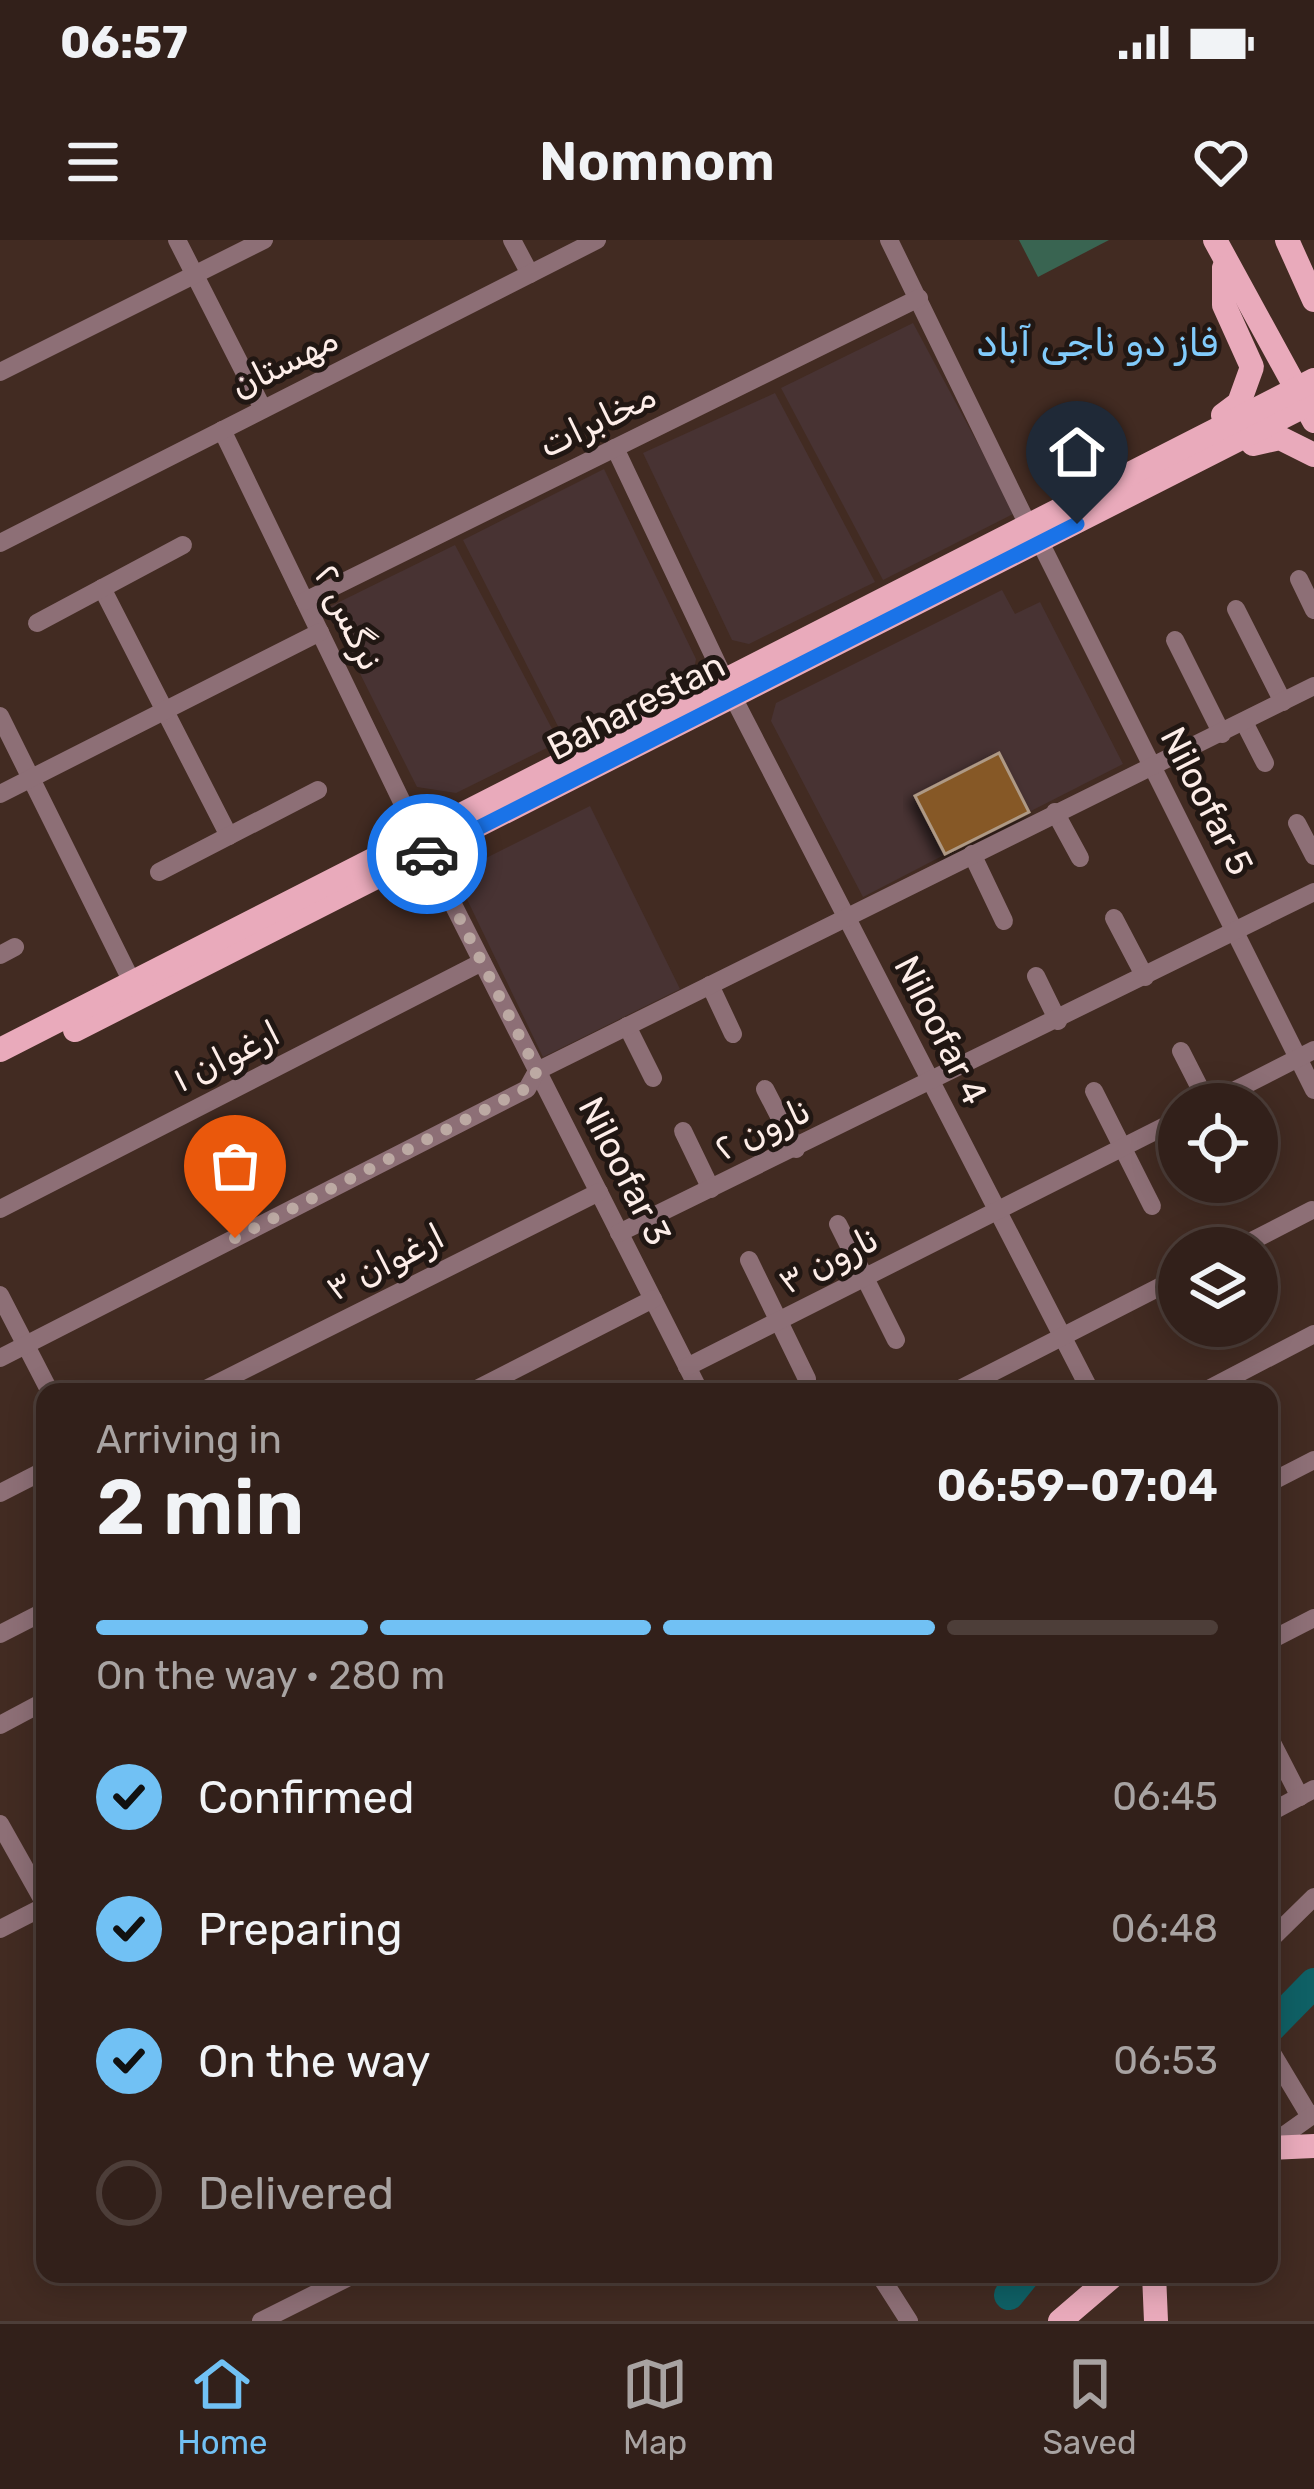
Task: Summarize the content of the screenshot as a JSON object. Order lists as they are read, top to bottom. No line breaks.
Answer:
{"streets":{"main road":["Baharestan"],"street":["مهستان","مخابرات","نرگس ۲","Niloofar 5","Niloofar 4","ارغوان ۱","نارون ۲","Niloofar 3","نارون ۳","ارغوان ۳"]},"crossings":[["مهستان","نرگس ۲"],["مخابرات","نرگس ۲"],["مخابرات","Niloofar 5"],["مخابرات","Niloofar 4"],["نرگس ۲","Baharestan"],["نرگس ۲","Niloofar 3"],["Baharestan","Niloofar 5"],["Baharestan","Niloofar 4"],["Baharestan","Niloofar 3"],["Niloofar 5","نارون ۲"],["Niloofar 4","نارون ۲"],["Niloofar 4","نارون ۳"],["ارغوان ۱","Niloofar 3"],["نارون ۲","Niloofar 3"],["Niloofar 3","نارون ۳"],["Niloofar 3","ارغوان ۳"]],"districts":["فاز دو ناجی آباد"],"page":{"status":"06:57","header":"Nomnom","heading":["2 min","Arriving in","06:59–07:04"],"bar":"On the way · 280 m","list":[["Confirmed","06:45"],["Preparing","06:48"],["On the way","06:53"],"Delivered"],"tabs":["Home","Map","Saved"]}}
